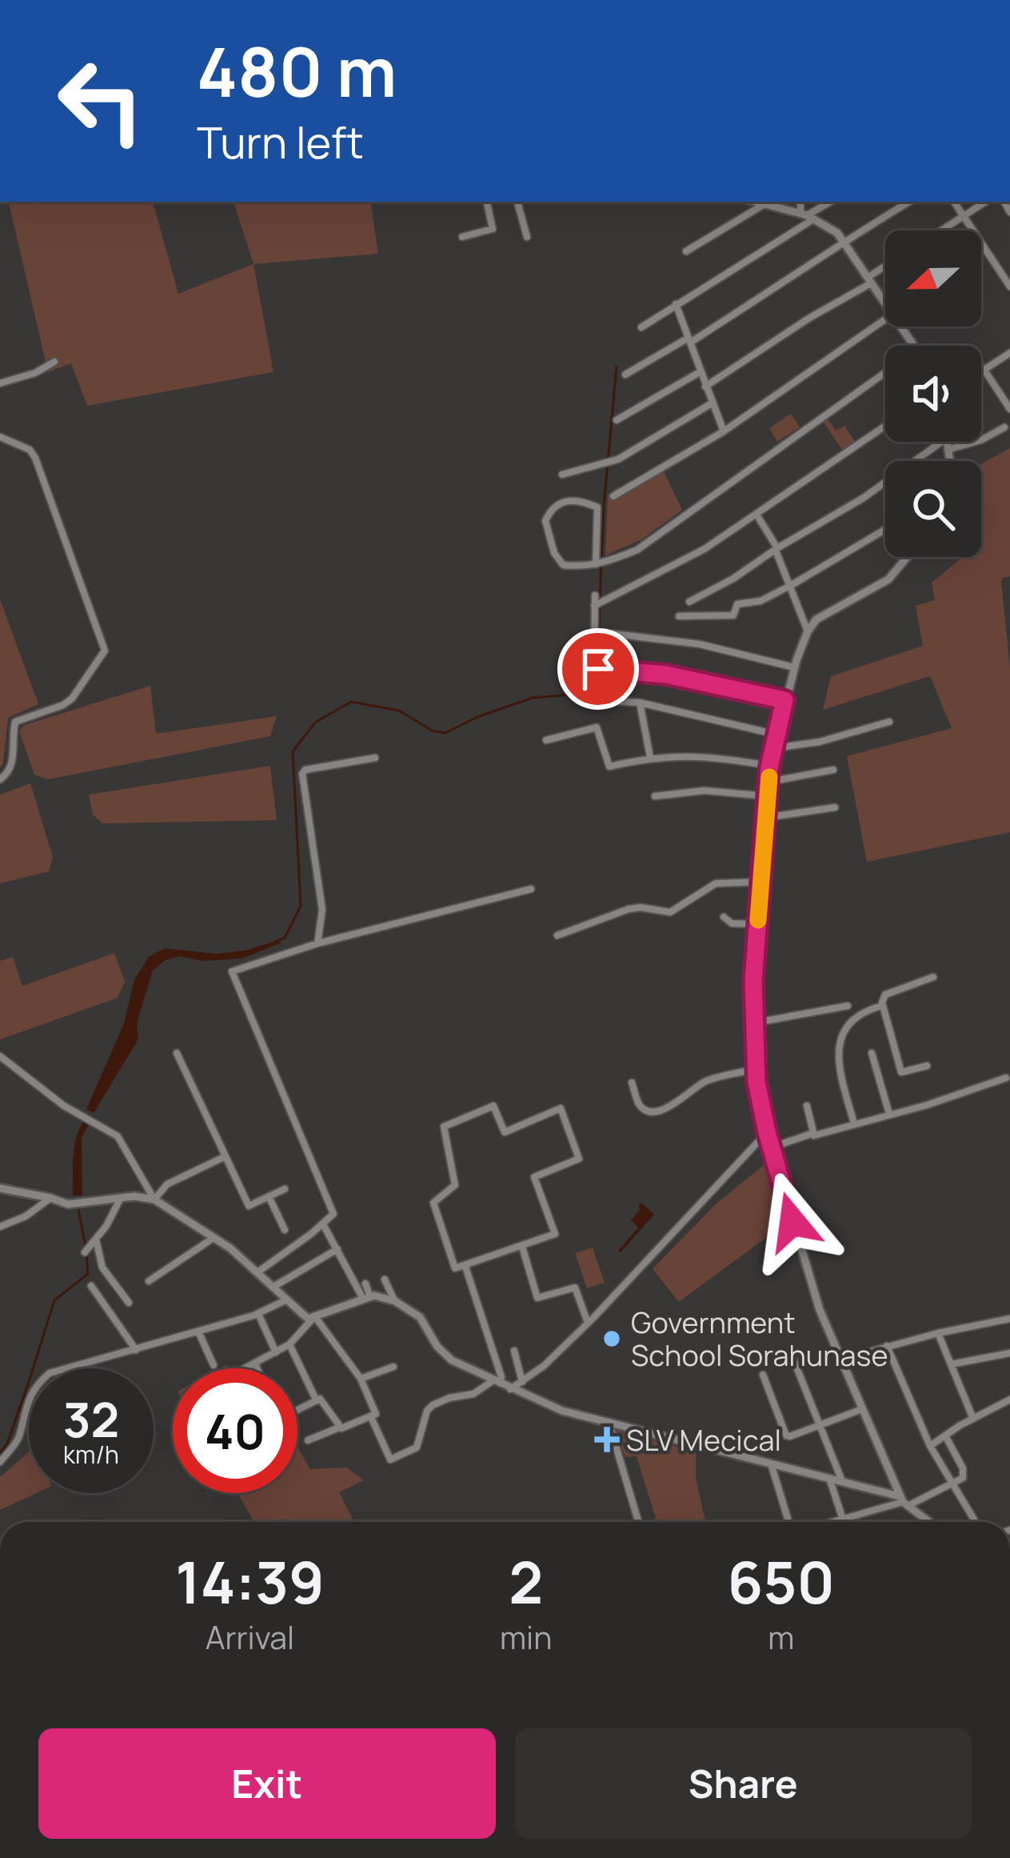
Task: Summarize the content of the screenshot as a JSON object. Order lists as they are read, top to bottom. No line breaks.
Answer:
{"places":{"other":["Government School Sorahunase"],"health":["SLV Mecical"]},"north":"left","page":{"turn":["480 m","Turn left"],"speed":"32 km/h","limit":"40","eta":["14:39","Arrival","2","min","650","m"],"buttons":["Exit","Share"]}}
